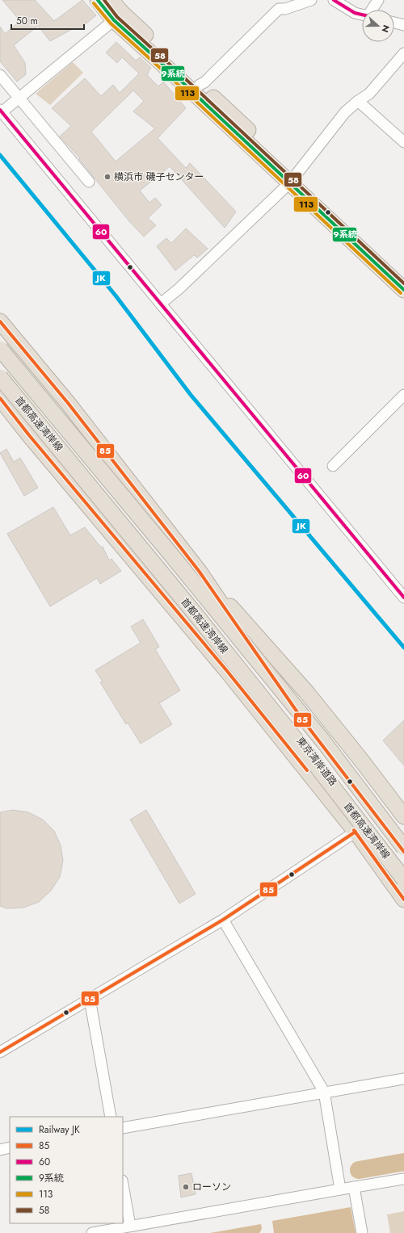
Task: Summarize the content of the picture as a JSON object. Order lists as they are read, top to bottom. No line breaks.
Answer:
{"streets":{"highway":["首都高速湾岸線","東京湾岸道路"]},"places":["横浜市 磯子センター","ローソン"],"lines":["transit line 60","transit line 9系統","transit line 58","transit line 113","rail line JK","transit line 85"],"legend":["Railway JK","85","60","9系統","113","58"],"scale_bar":"50 m","north":"right"}
